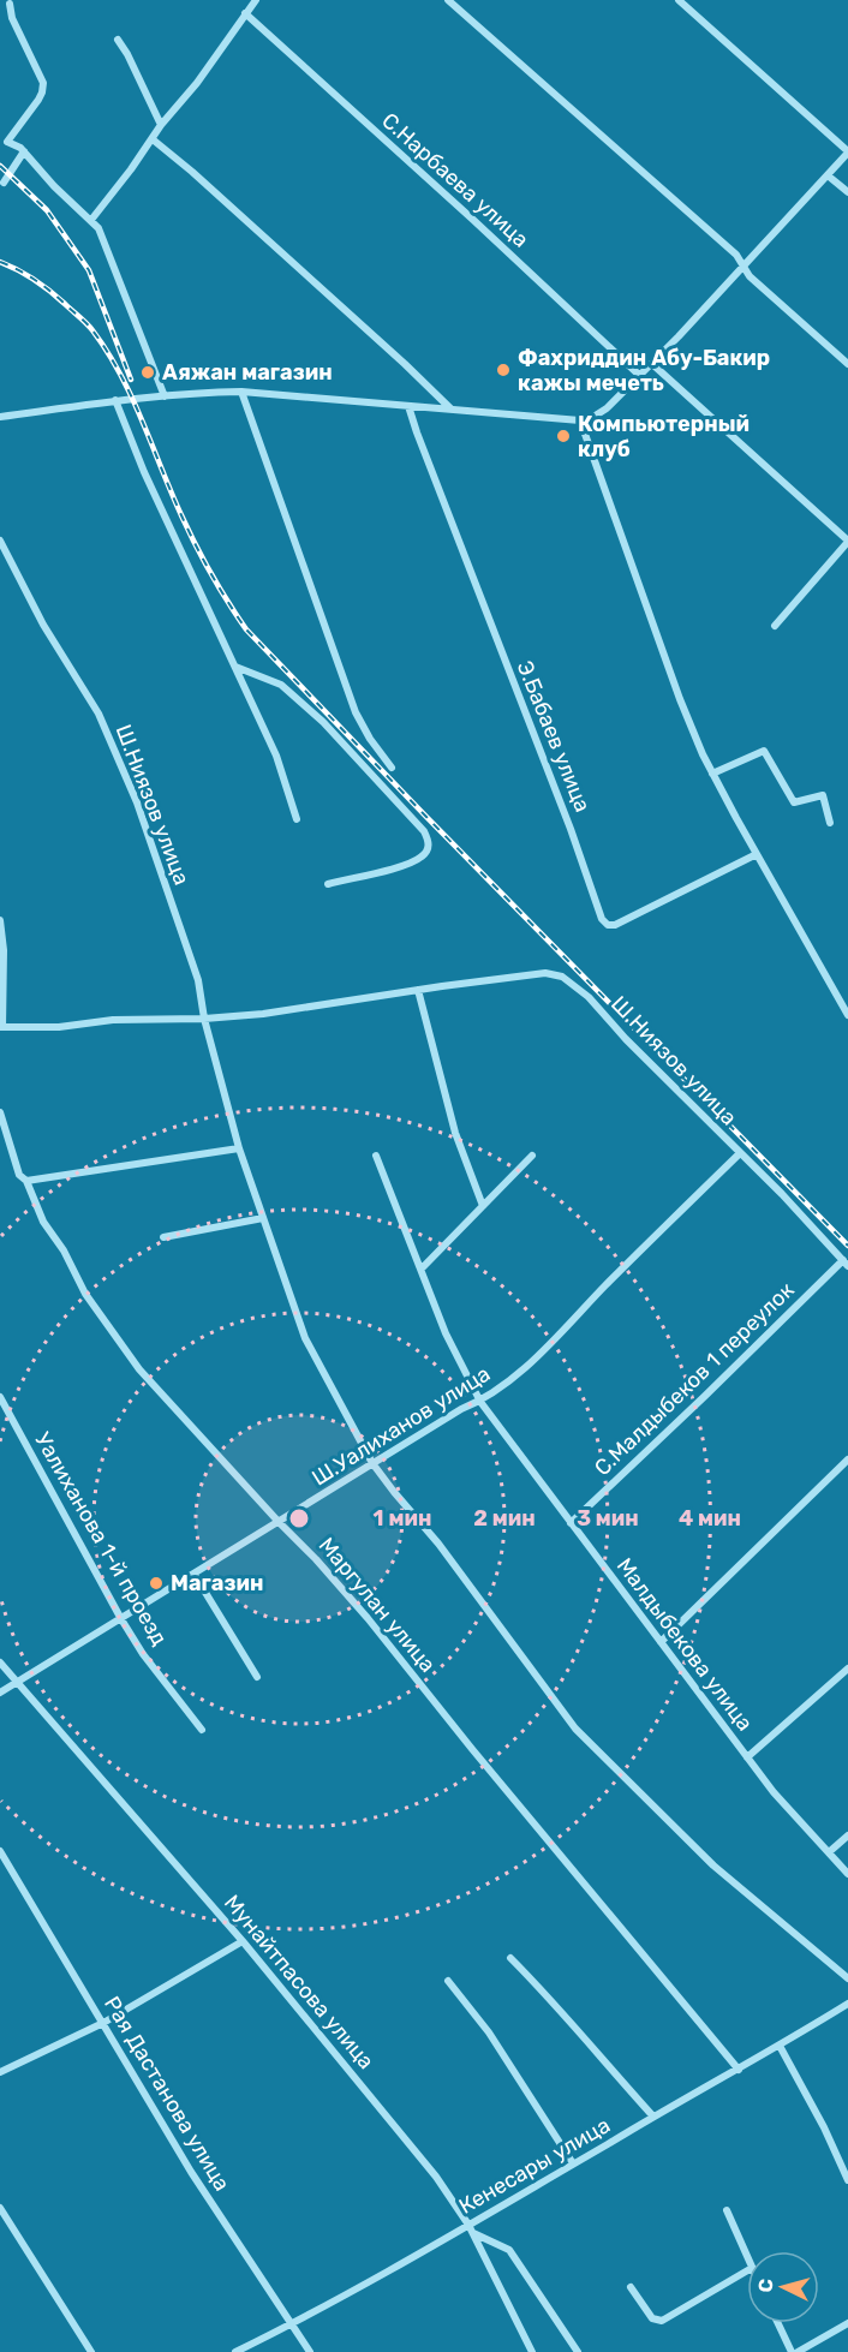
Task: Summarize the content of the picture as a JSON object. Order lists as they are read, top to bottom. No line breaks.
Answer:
{"streets":{"street":["С.Нарбаева улица","Э.Бабаев улица","Ш.Ниязов улица","С.Малдыбеков 1 переулок","Ш.Уалиханов улица","Уалиханова 1-й проезд","Маргулан улица","Малдыбекова улица","Мунайтпасова улица","Рая Дастанова улица","Кенесары улица"]},"crossings":[["Ш.Ниязов улица","Ш.Уалиханов улица"],["С.Малдыбеков 1 переулок","Малдыбекова улица"],["Ш.Уалиханов улица","Уалиханова 1-й проезд"],["Ш.Уалиханов улица","Маргулан улица"],["Ш.Уалиханов улица","Малдыбекова улица"],["Ш.Уалиханов улица","Мунайтпасова улица"],["Маргулан улица","Кенесары улица"],["Мунайтпасова улица","Кенесары улица"],["Рая Дастанова улица","Кенесары улица"]],"places":["Фахриддин Абу-Бакир кажы мечеть","Аяжан магазин","Компьютерный клуб","Магазин"],"north":"left","rings":["1 мин","2 мин","3 мин","4 мин"]}
